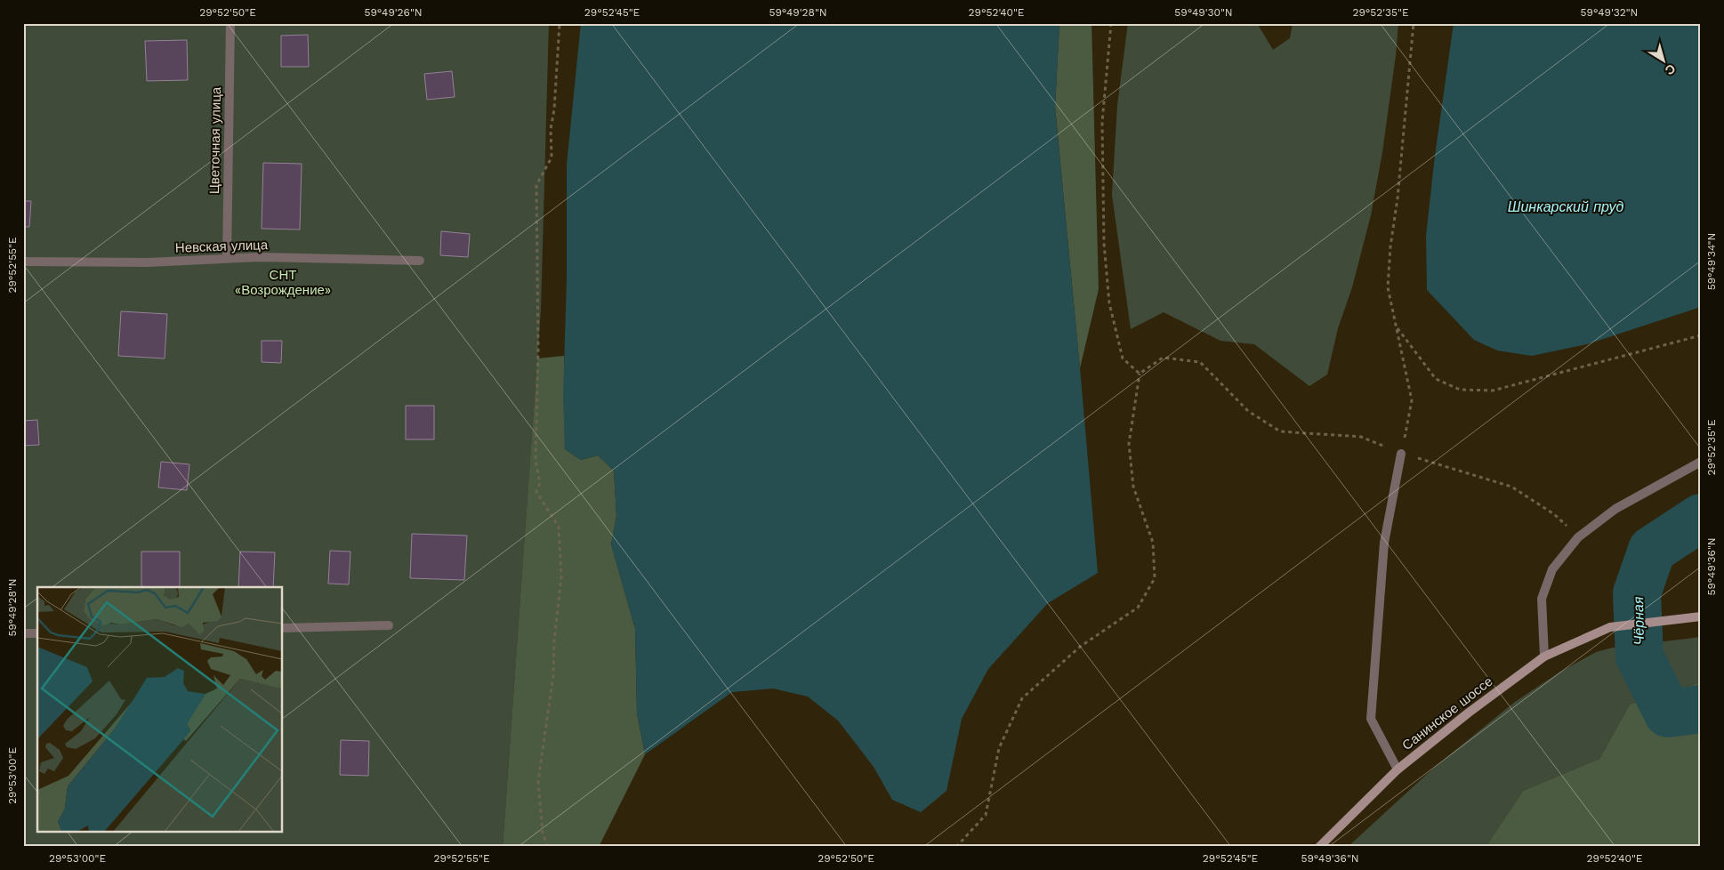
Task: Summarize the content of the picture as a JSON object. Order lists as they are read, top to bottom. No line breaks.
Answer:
{"streets":{"street":["Цветочная улица","Невская улица","Санинское шоссе"]},"crossings":[["Цветочная улица","Невская улица"]],"water":["Шинкарский пруд","Чёрная"],"parks":["СНТ «Возрождение»"],"north":"bottom right","coordinates":["29°52'50\"E","59°49'26\"N","29°52'45\"E","59°49'28\"N","29°52'40\"E","59°49'30\"N","29°52'35\"E","59°49'32\"N","59°49'34\"N","29°52'55\"E","59°49'36\"N","29°53'00\"E"]}
